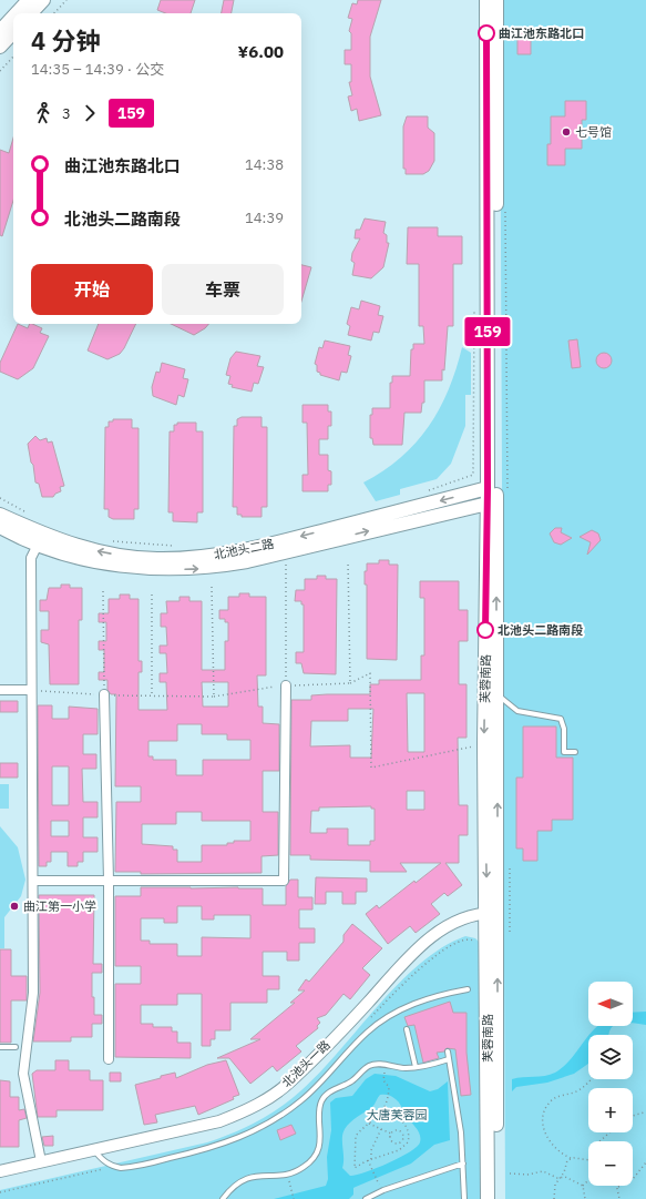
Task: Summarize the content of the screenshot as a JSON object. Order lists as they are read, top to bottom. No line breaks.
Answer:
{"streets":{"main road":["北池头二路","芙蓉南路"],"street":["北池头一路"]},"crossings":[["北池头二路","芙蓉南路"],["芙蓉南路","北池头一路"]],"parks":["大唐芙蓉园"],"places":["曲江池东路北口","七号馆","北池头二路南段","曲江第一小学"],"lines":["bus line 159"],"north":"left","page":{"on_map":"159","heading":["4 分钟","14:35 – 14:39 · 公交","¥6.00"],"legs":["3","159"],"list":[{"name":"曲江池东路北口","value":"14:38"},{"name":"北池头二路南段","value":"14:39"}],"buttons":["开始","车票"],"map_buttons":["+","−"]}}
